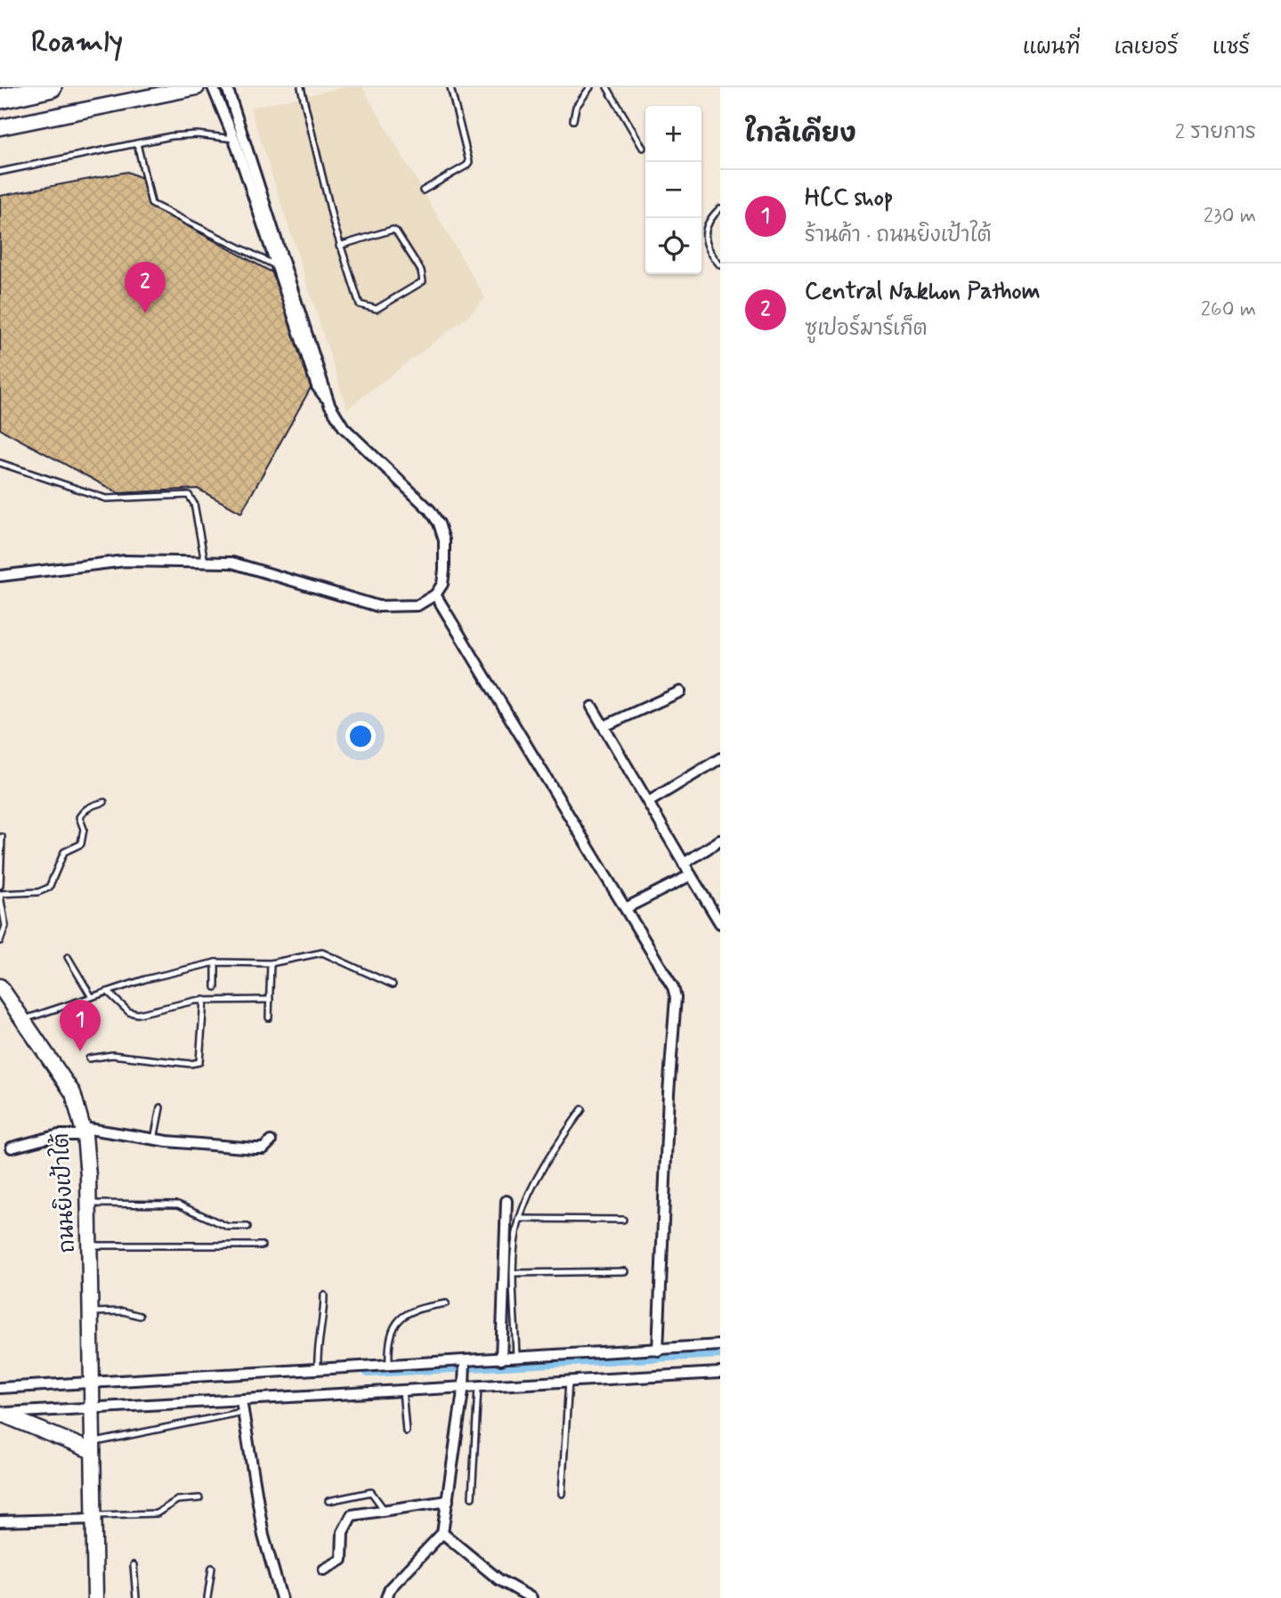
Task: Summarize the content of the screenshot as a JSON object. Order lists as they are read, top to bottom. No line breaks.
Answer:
{"streets":{"main road":["ถนนยิงเป้าใต้"]},"page":{"header":"Roamly","nav":["แผนที่","เลเยอร์","แชร์"],"heading":["ใกล้เคียง","2 รายการ"],"map_buttons":["+","−"],"list":[{"mark":"1","name":"HCC shop","note":"ร้านค้า · ถนนยิงเป้าใต้","value":"230 m"},{"mark":"2","name":"Central Nakhon Pathom","note":"ซูเปอร์มาร์เก็ต","value":"260 m"}],"pins":["2","1"]}}
